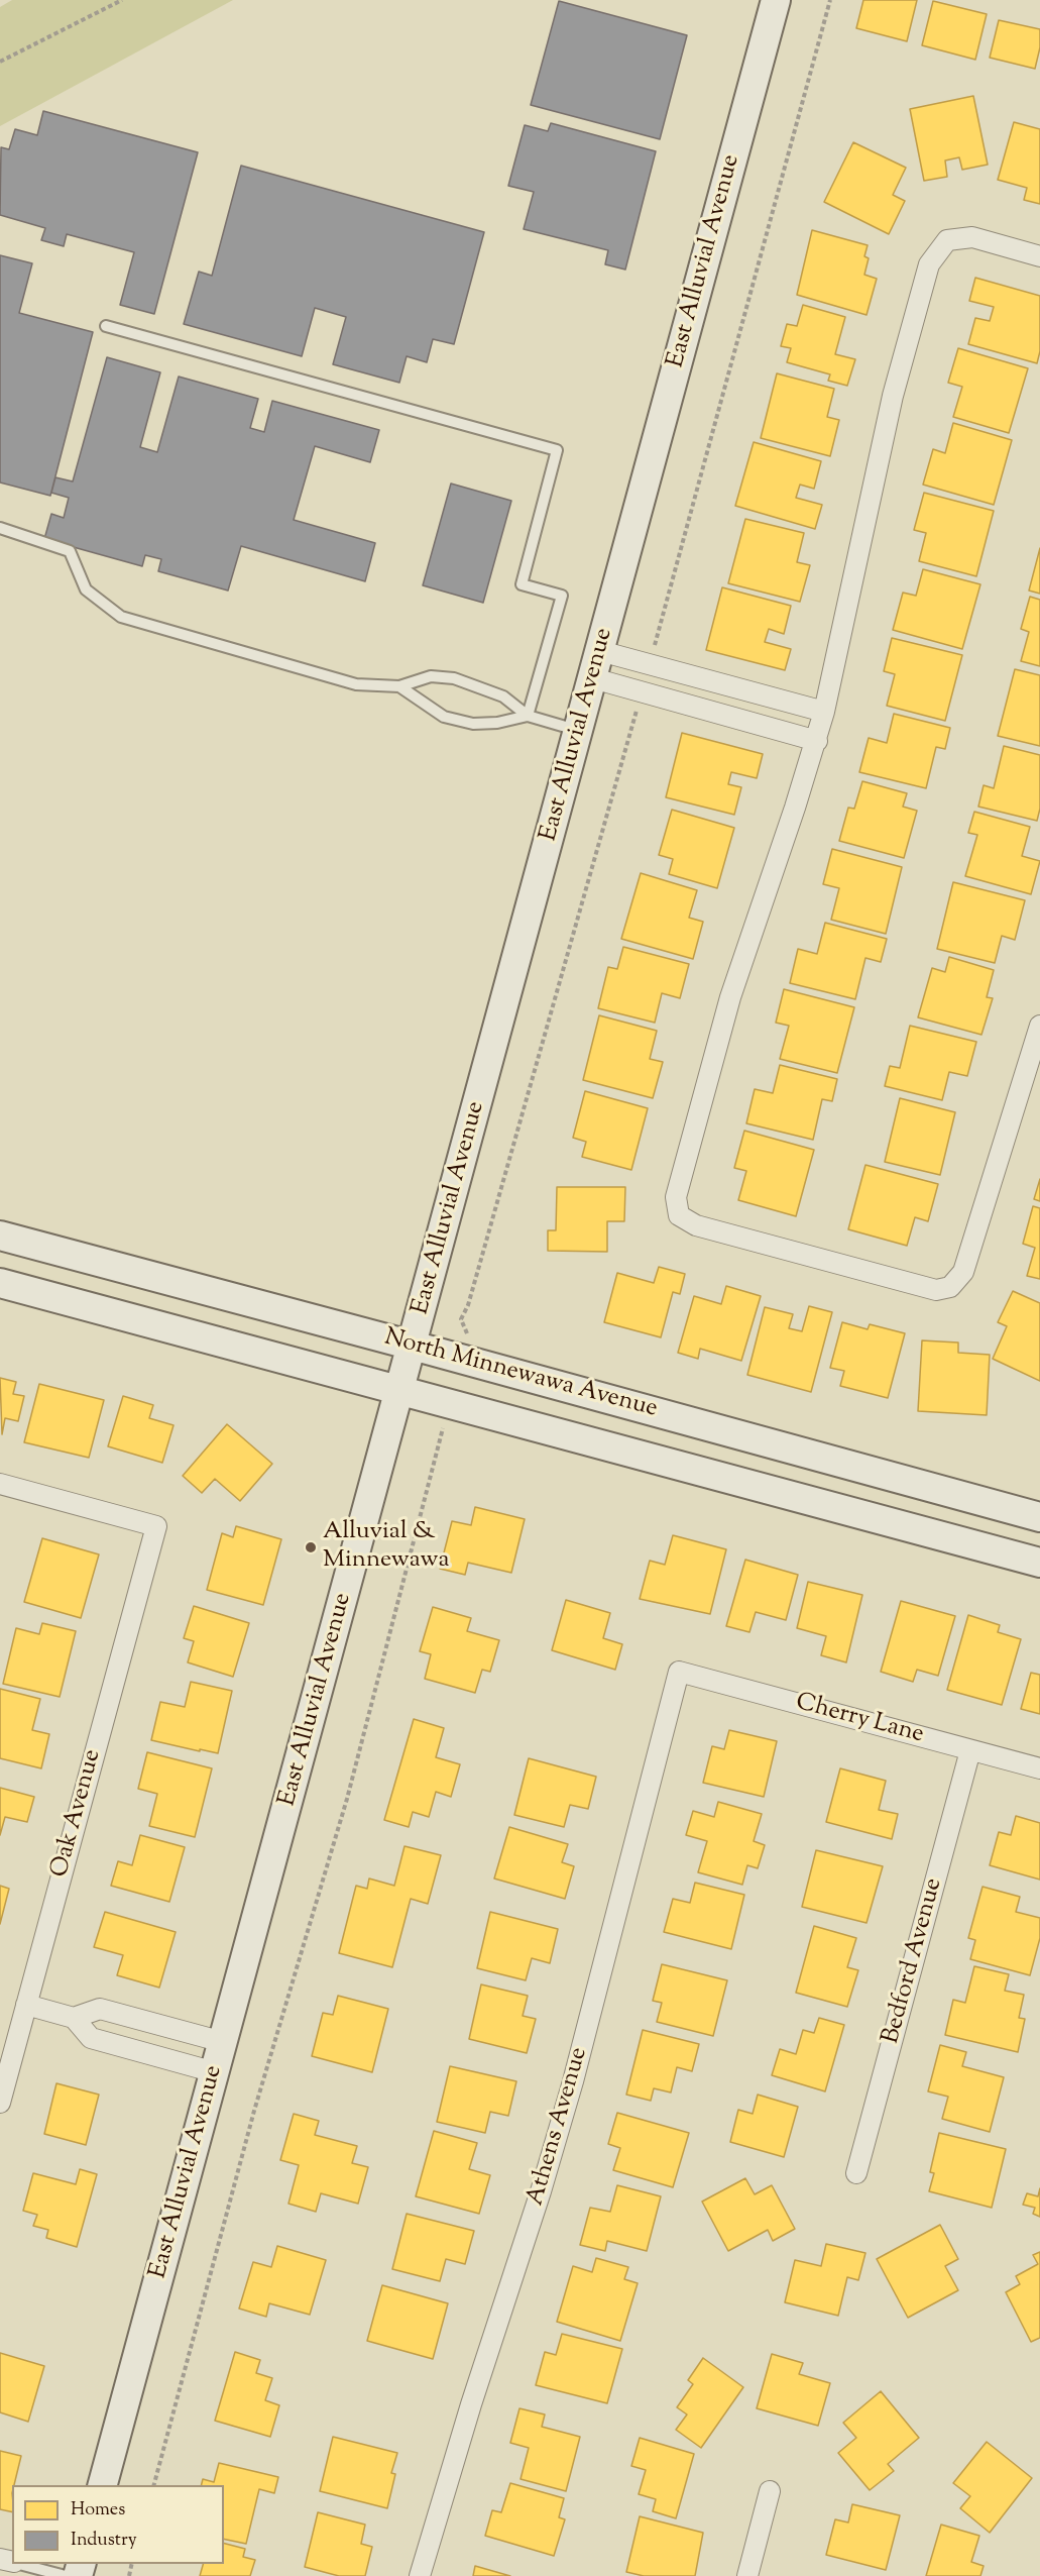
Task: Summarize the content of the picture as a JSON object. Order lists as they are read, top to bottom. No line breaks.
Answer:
{"streets":{"street":["East Alluvial Avenue","North Minnewawa Avenue","Cherry Lane","Oak Avenue","Bedford Avenue","Athens Avenue"]},"crossings":[["East Alluvial Avenue","North Minnewawa Avenue"],["Cherry Lane","Bedford Avenue"],["Cherry Lane","Athens Avenue"]],"places":["Alluvial & Minnewawa"],"legend":["Homes","Industry"]}
